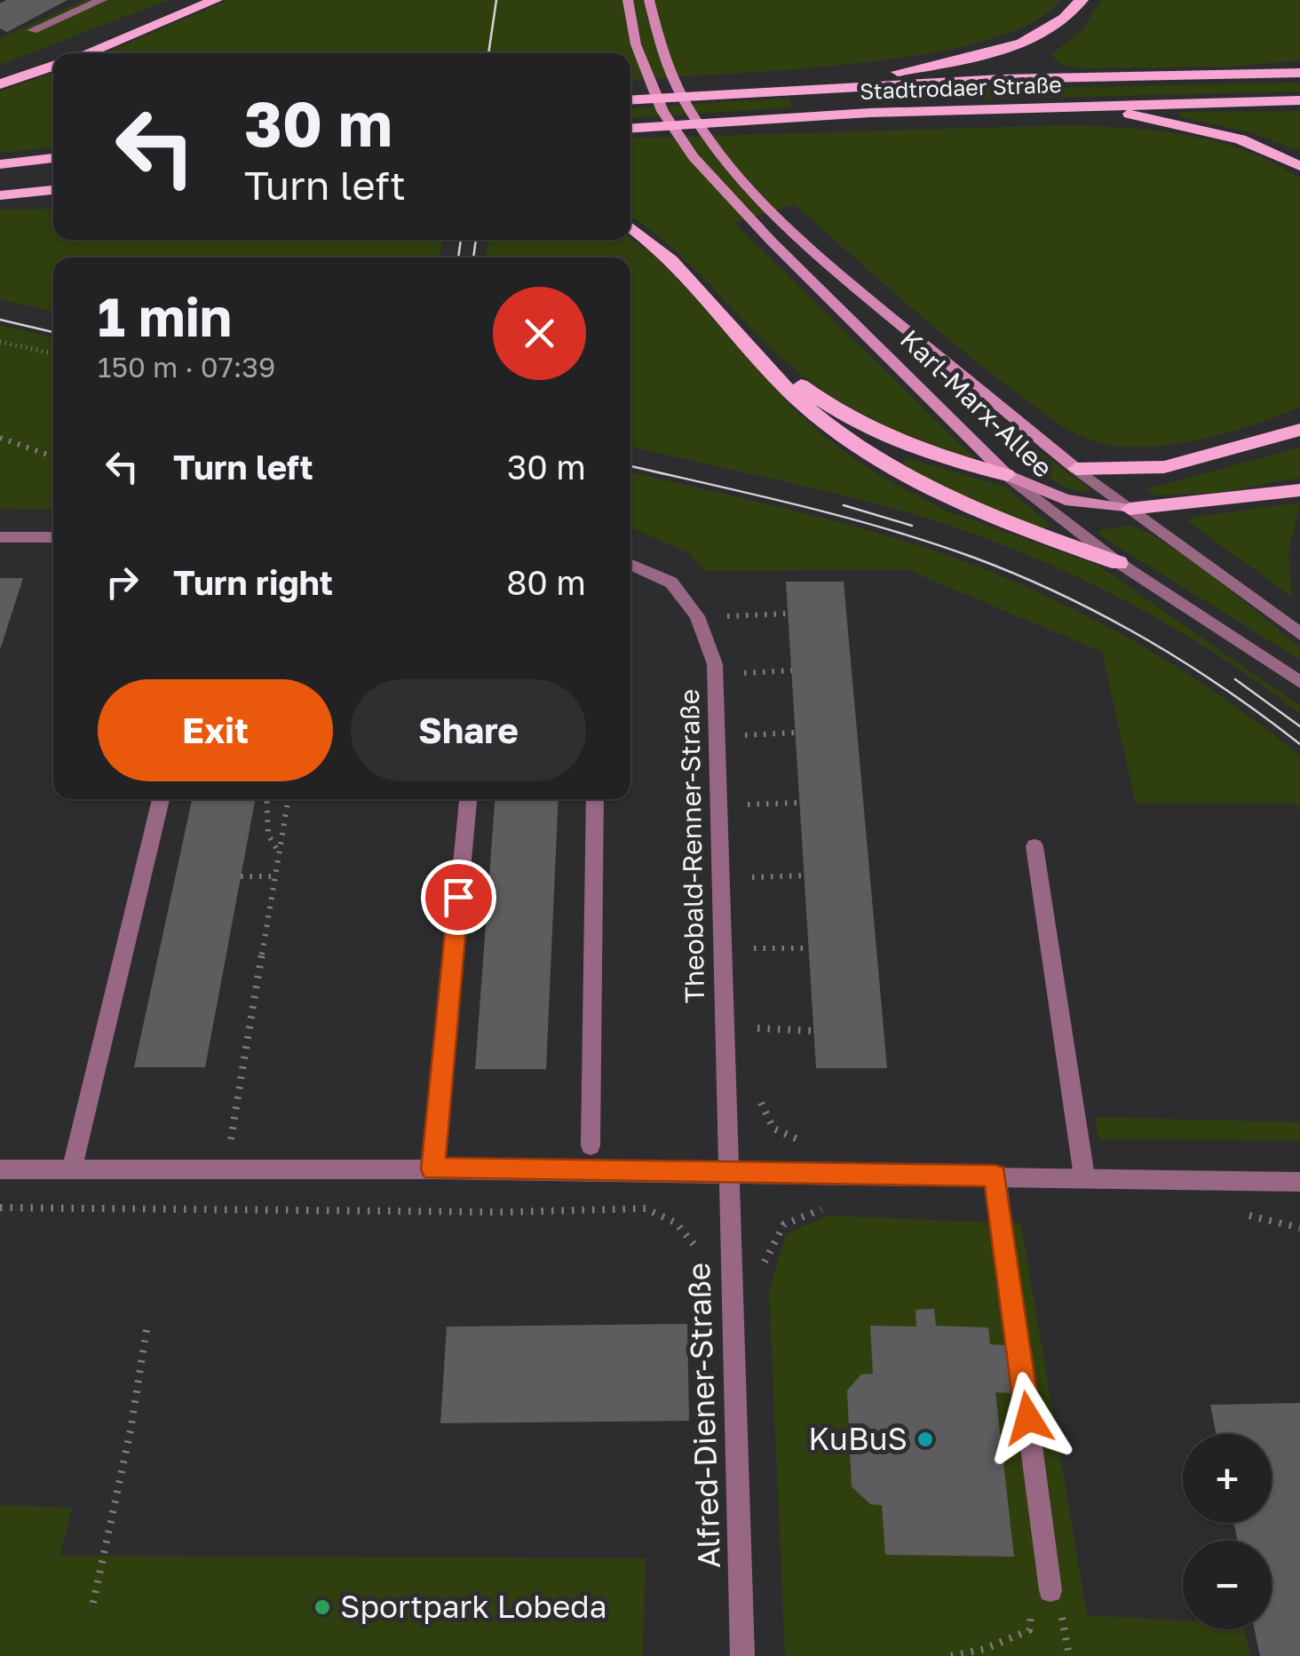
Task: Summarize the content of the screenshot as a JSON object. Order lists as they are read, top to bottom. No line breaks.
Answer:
{"streets":{"main road":["Stadtrodaer Straße","Karl-Marx-Allee"],"street":["Theobald-Renner-Straße","Alfred-Diener-Straße"]},"crossings":[["Theobald-Renner-Straße","Alfred-Diener-Straße"]],"places":["KuBuS","Sportpark Lobeda"],"page":{"turn":["30 m","Turn left"],"heading":["1 min","150 m · 07:39"],"list":[{"name":"Turn left","value":"30 m"},{"name":"Turn right","value":"80 m"}],"buttons":["Exit","Share"],"map_buttons":["+","−"]}}
